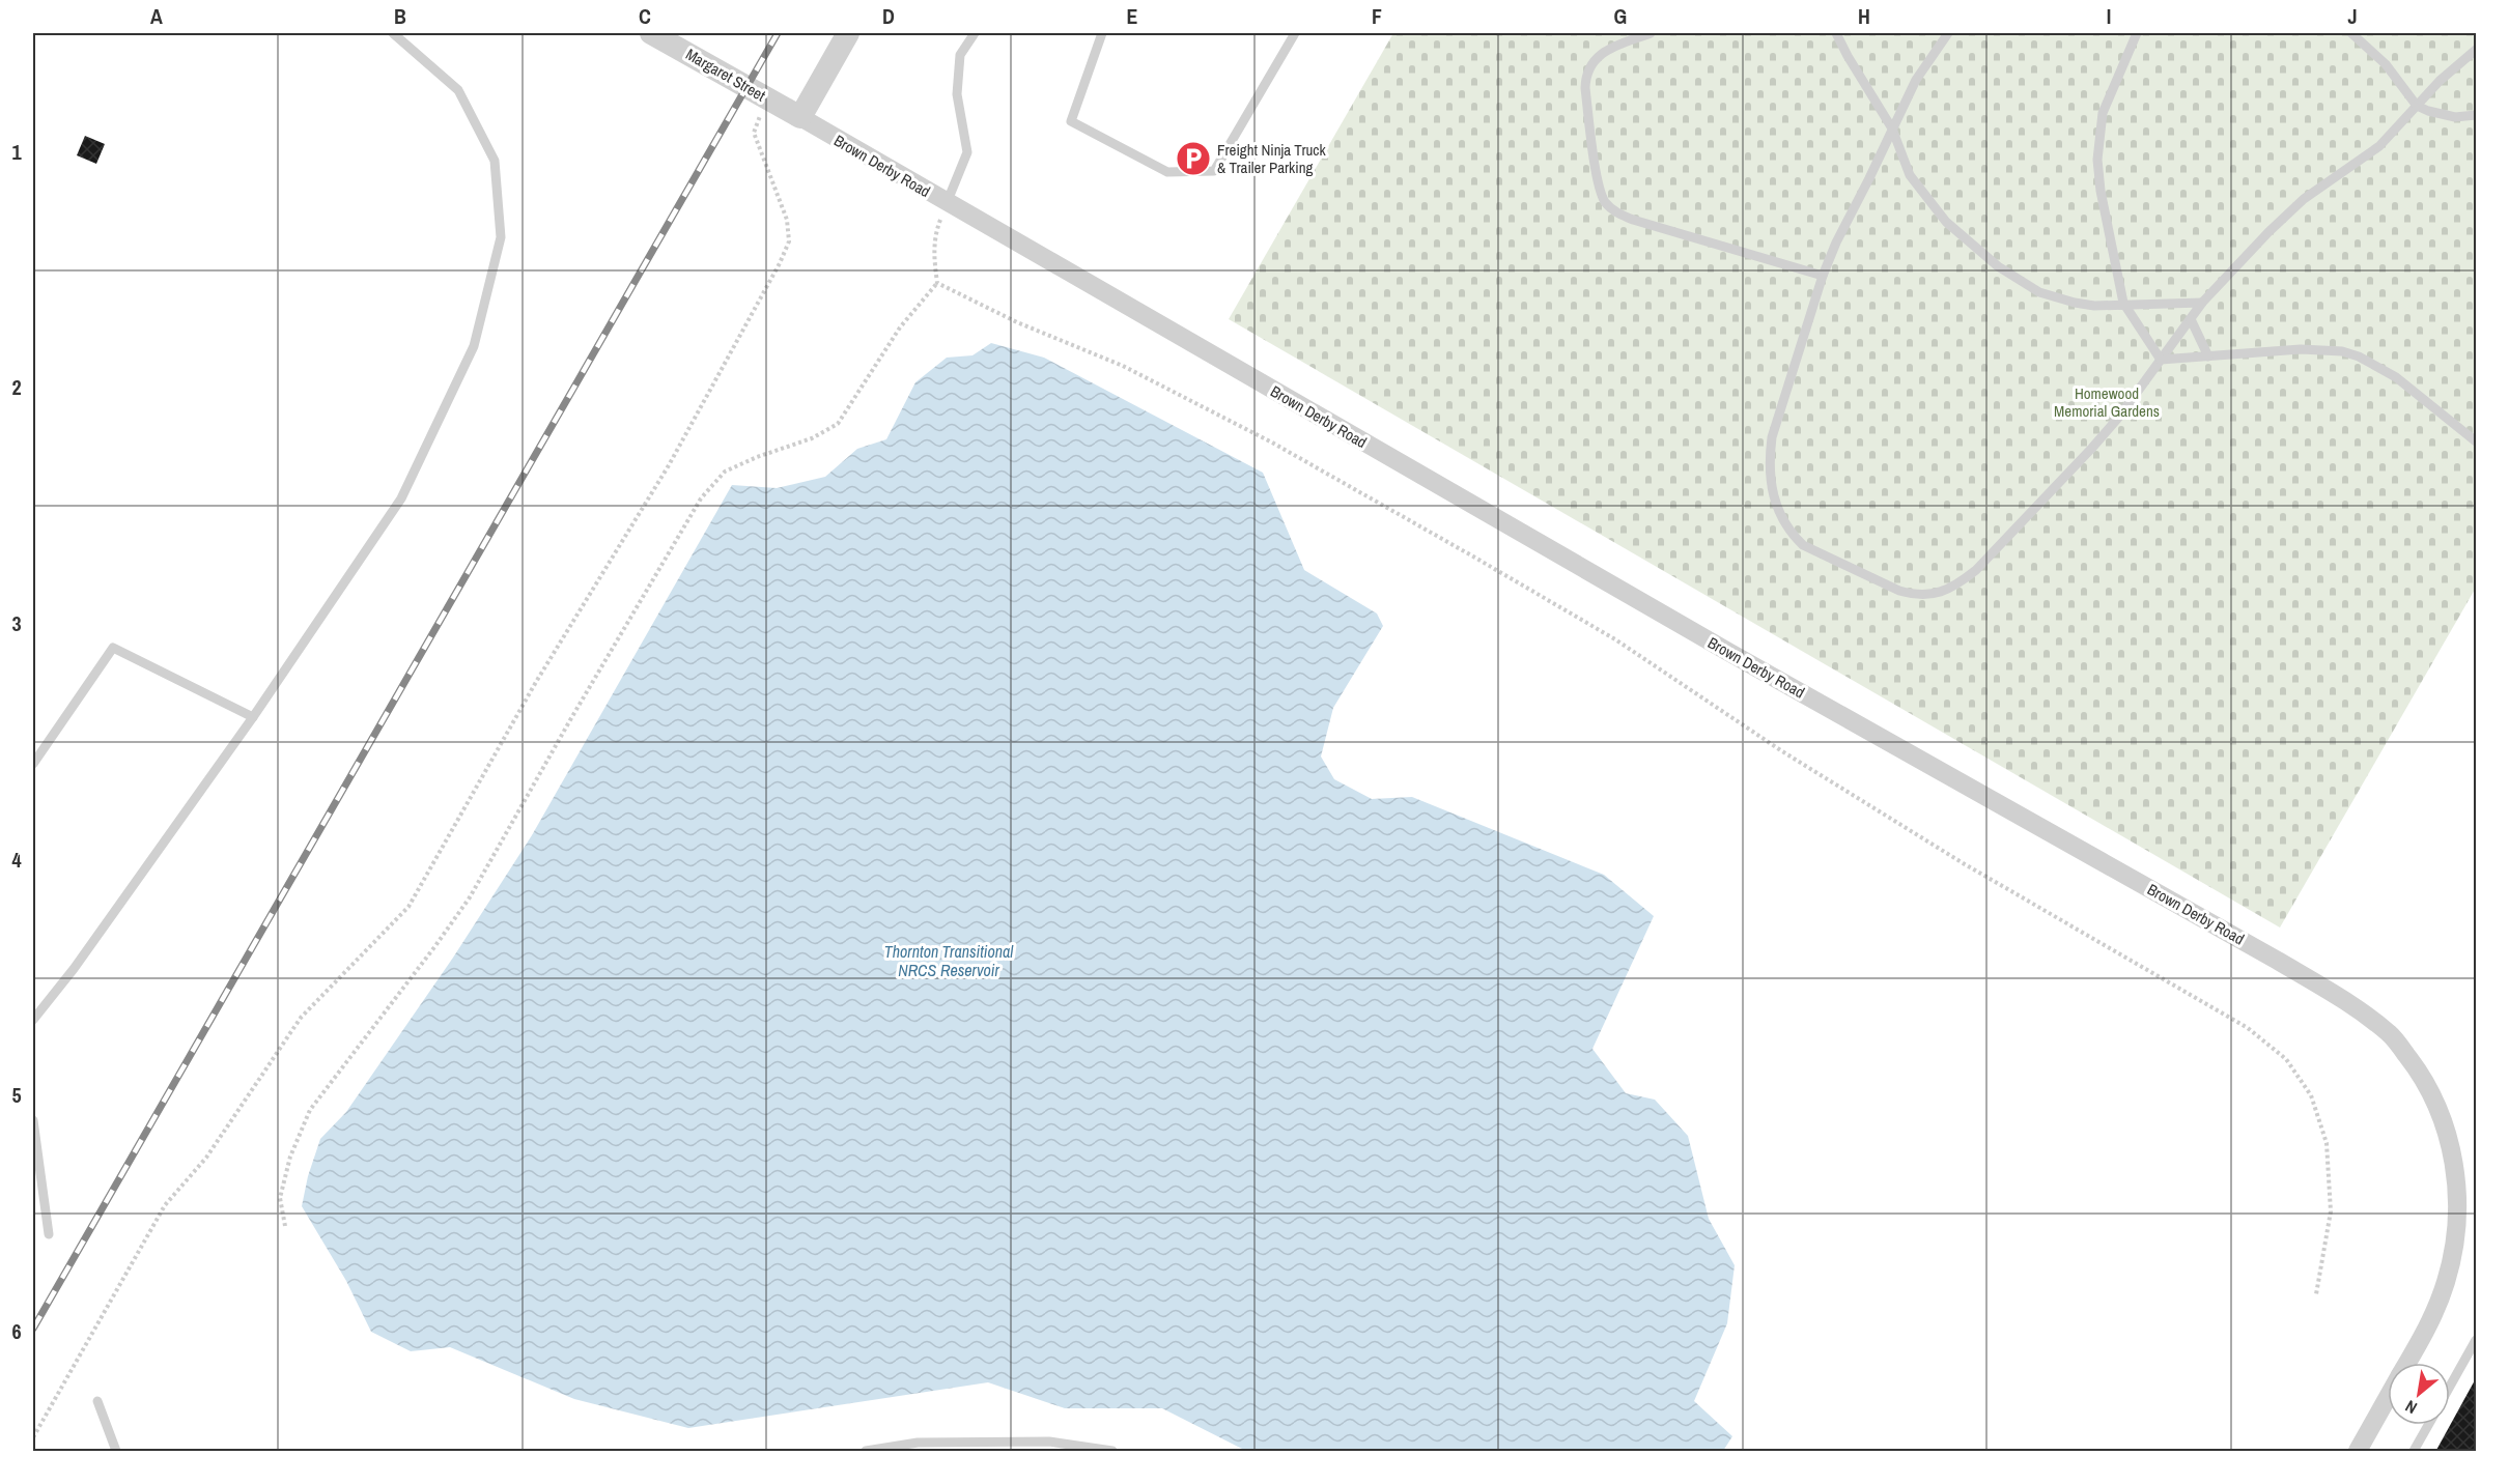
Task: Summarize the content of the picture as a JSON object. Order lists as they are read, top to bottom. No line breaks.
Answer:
{"streets":{"street":["Margaret Street","Brown Derby Road"]},"crossings":[["Margaret Street","Brown Derby Road"]],"water":["Thornton Transitional NRCS Reservoir"],"parks":["Homewood Memorial Gardens"],"places":{"parking":["Freight Ninja Truck & Trailer Parking"]},"north":"bottom left","grid":{"columns":["A","B","C","D","E","F","G","H","I","J"],"rows":["1","2","3","4","5","6"]}}
